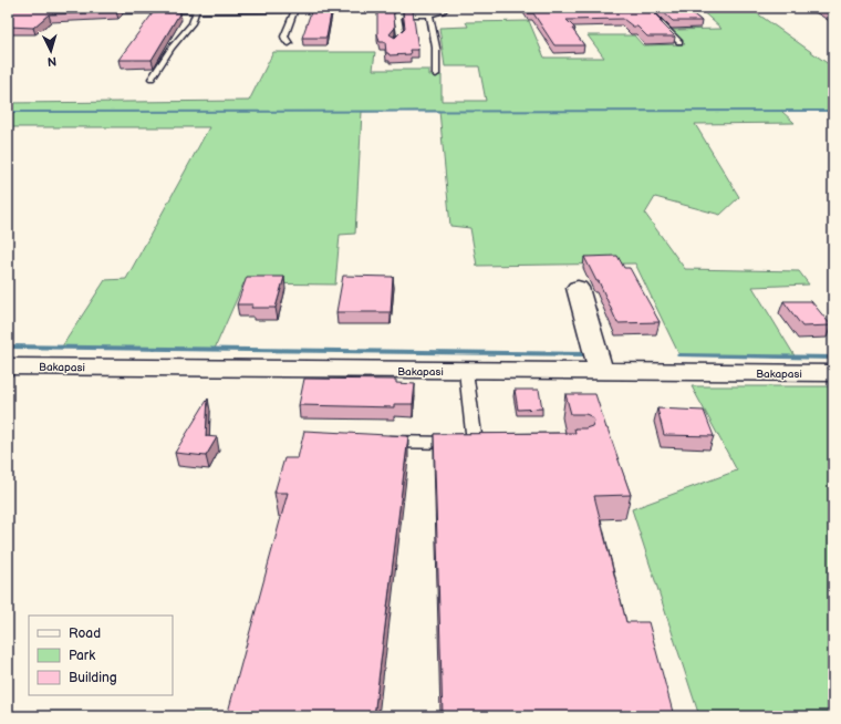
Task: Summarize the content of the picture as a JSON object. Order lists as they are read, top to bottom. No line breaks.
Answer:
{"streets":{"street":["Bakapasi"]},"legend":["Road","Park","Building"],"north":"bottom"}
